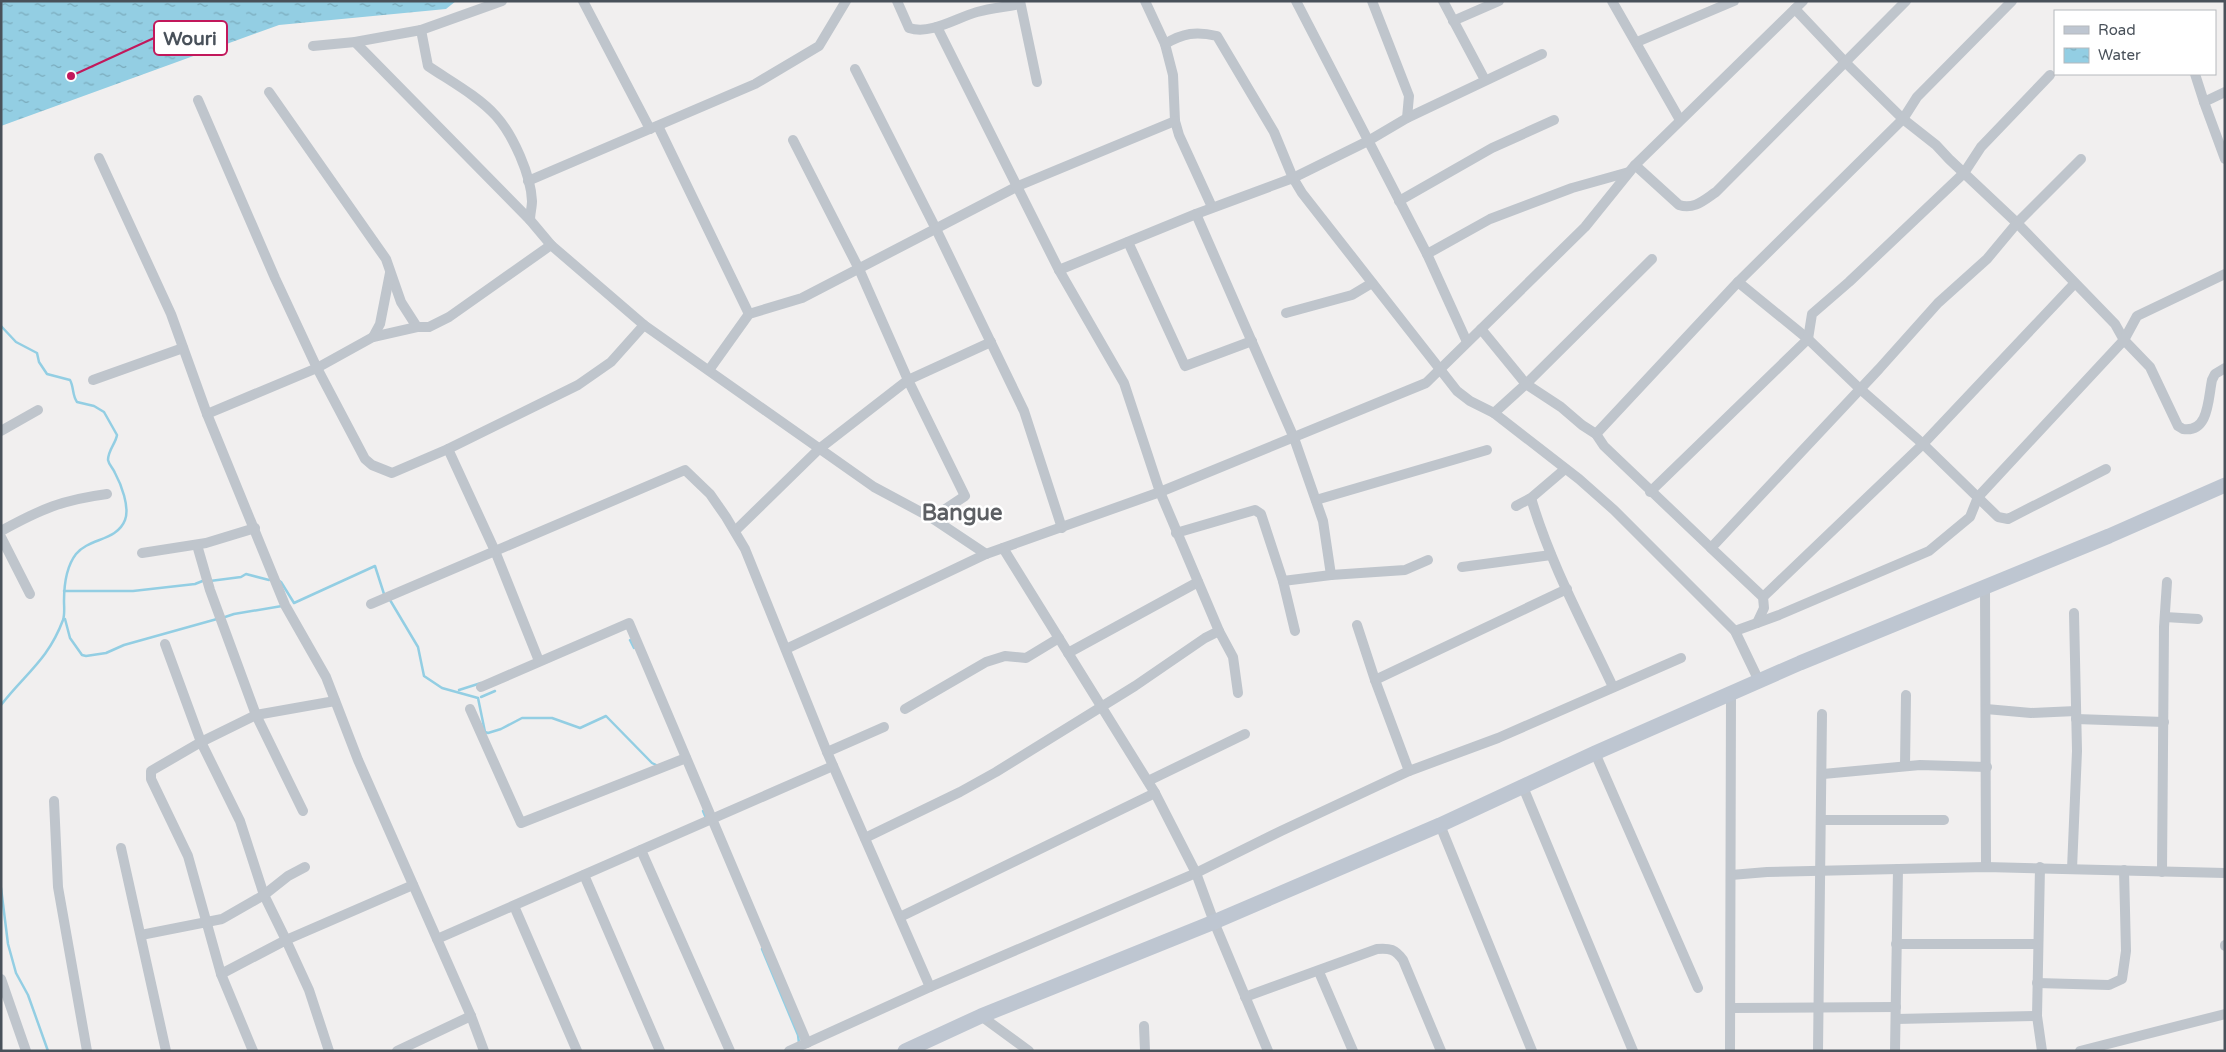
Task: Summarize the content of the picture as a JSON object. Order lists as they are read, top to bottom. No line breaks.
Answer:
{"districts":["Bangue"],"places":["Wouri"],"legend":["Road","Water"]}
